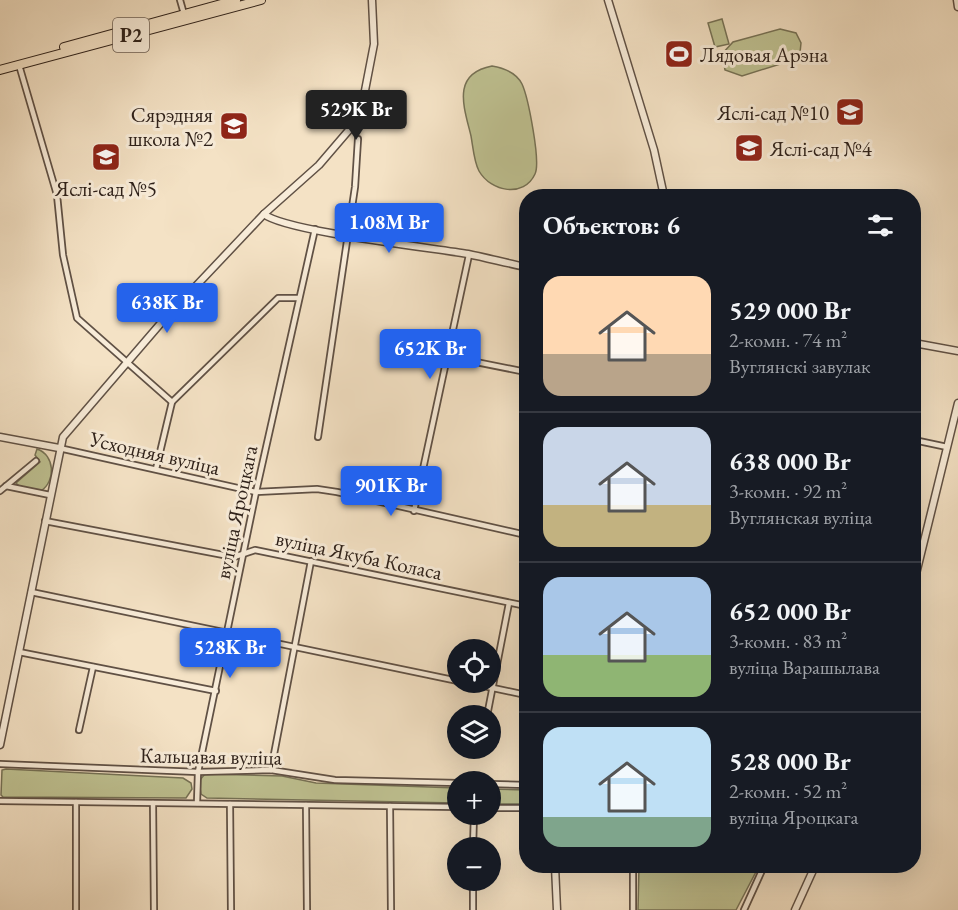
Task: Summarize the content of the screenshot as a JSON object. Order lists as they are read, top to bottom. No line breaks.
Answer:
{"streets":{"main road":["Р2"],"street":["Усходняя вуліца","вуліца Яроцкага","вуліца Якуба Коласа","Кальцавая вуліца"]},"crossings":[["Усходняя вуліца","вуліца Яроцкага"],["вуліца Яроцкага","вуліца Якуба Коласа"],["вуліца Яроцкага","Кальцавая вуліца"]],"places":{"sports":["Лядовая Арэна"],"school or university":["Яслі-сад №10","Сярэдняя школа №2","Яслі-сад №4","Яслі-сад №5"]},"page":{"price":["529K Br","1.08M Br","638K Br","652K Br","901K Br","528K Br"],"heading":"Объектов: 6","list":[{"name":"529 000 Br","note":"2-комн. · 74 m² · Вуглянскі завулак"},{"name":"638 000 Br","note":"3-комн. · 92 m² · Вуглянская вуліца"},{"name":"652 000 Br","note":"3-комн. · 83 m² · вуліца Варашылава"},{"name":"528 000 Br","note":"2-комн. · 52 m² · вуліца Яроцкага"}],"map_buttons":["+","−"]}}
